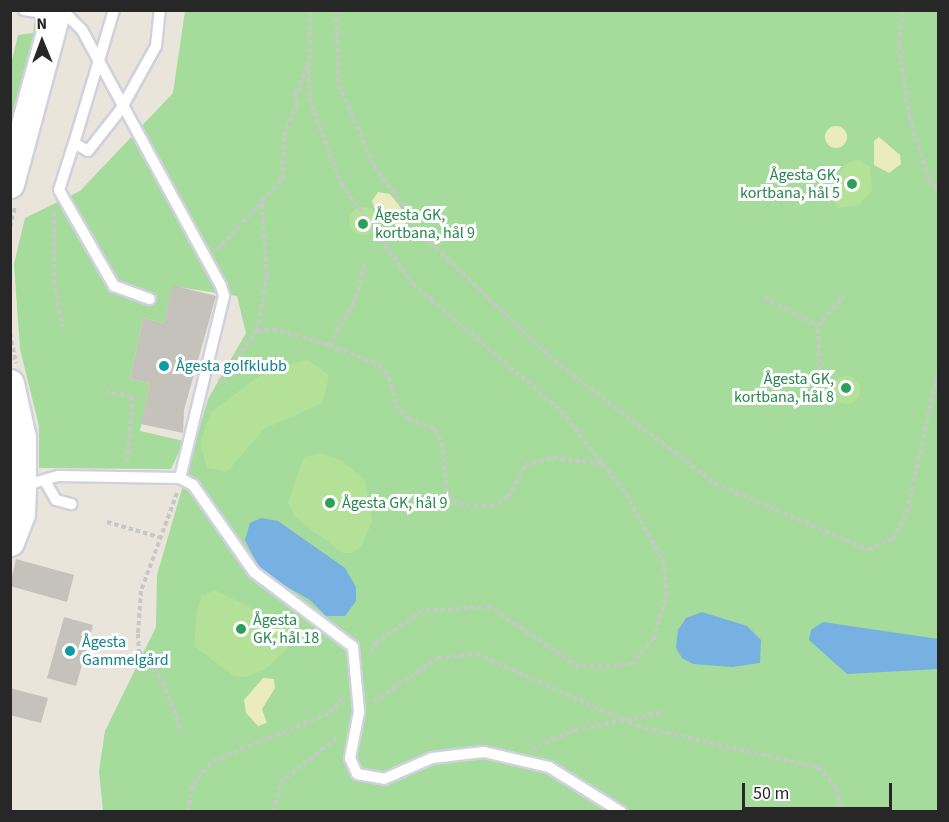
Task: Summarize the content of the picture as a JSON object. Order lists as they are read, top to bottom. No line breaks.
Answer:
{"places":["Ågesta GK, kortbana, hål 5","Ågesta GK, kortbana, hål 9","Ågesta golfklubb","Ågesta GK, kortbana, hål 8","Ågesta GK, hål 9","Ågesta GK, hål 18","Ågesta Gammelgård"],"scale_bar":"50 m","north":"top"}
